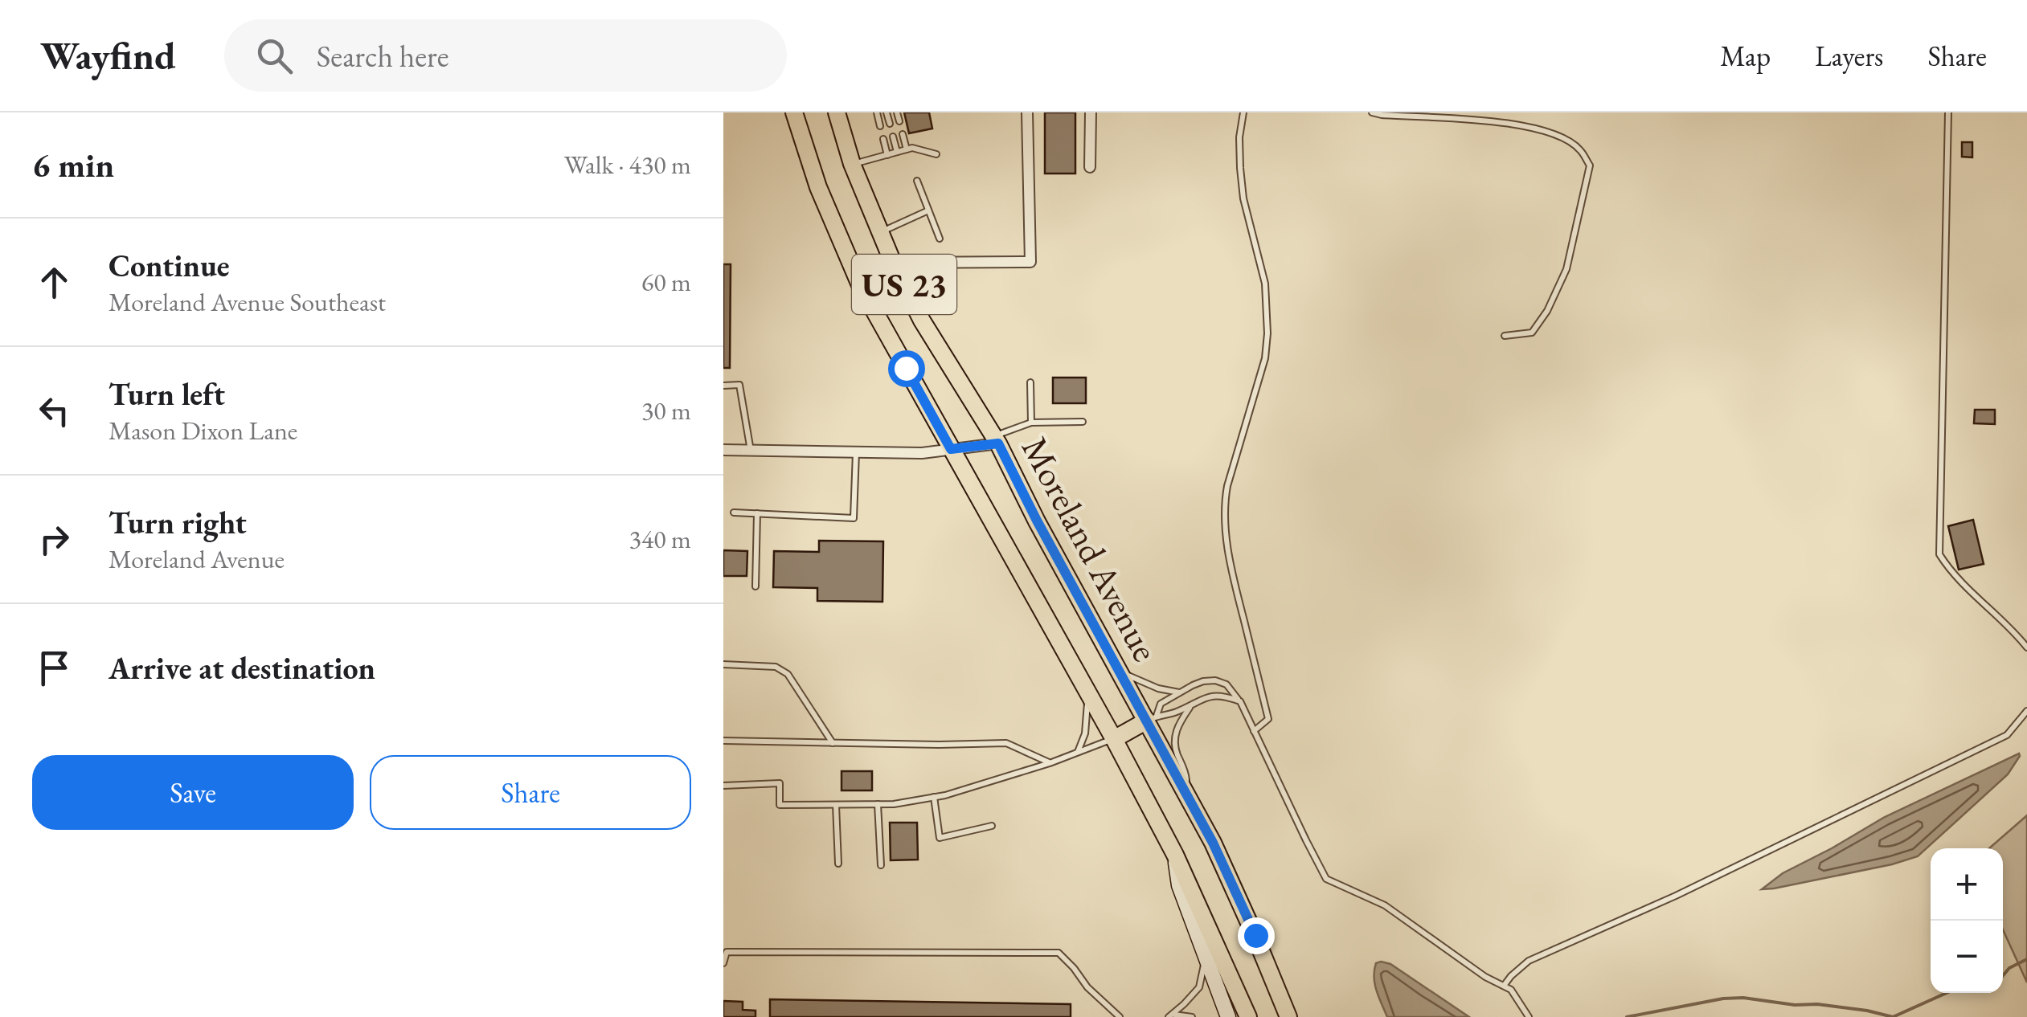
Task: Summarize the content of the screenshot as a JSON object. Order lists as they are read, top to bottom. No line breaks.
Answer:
{"streets":{"main road":["US 23","Moreland Avenue"]},"page":{"header":"Wayfind","search":"Search here","nav":["Map","Layers","Share"],"heading":["6 min","Walk · 430 m"],"list":[["Continue","Moreland Avenue Southeast","60 m"],["Turn left","Mason Dixon Lane","30 m"],["Turn right","Moreland Avenue","340 m"],"Arrive at destination"],"buttons":["Save","Share"],"map_buttons":["+","−"]}}
